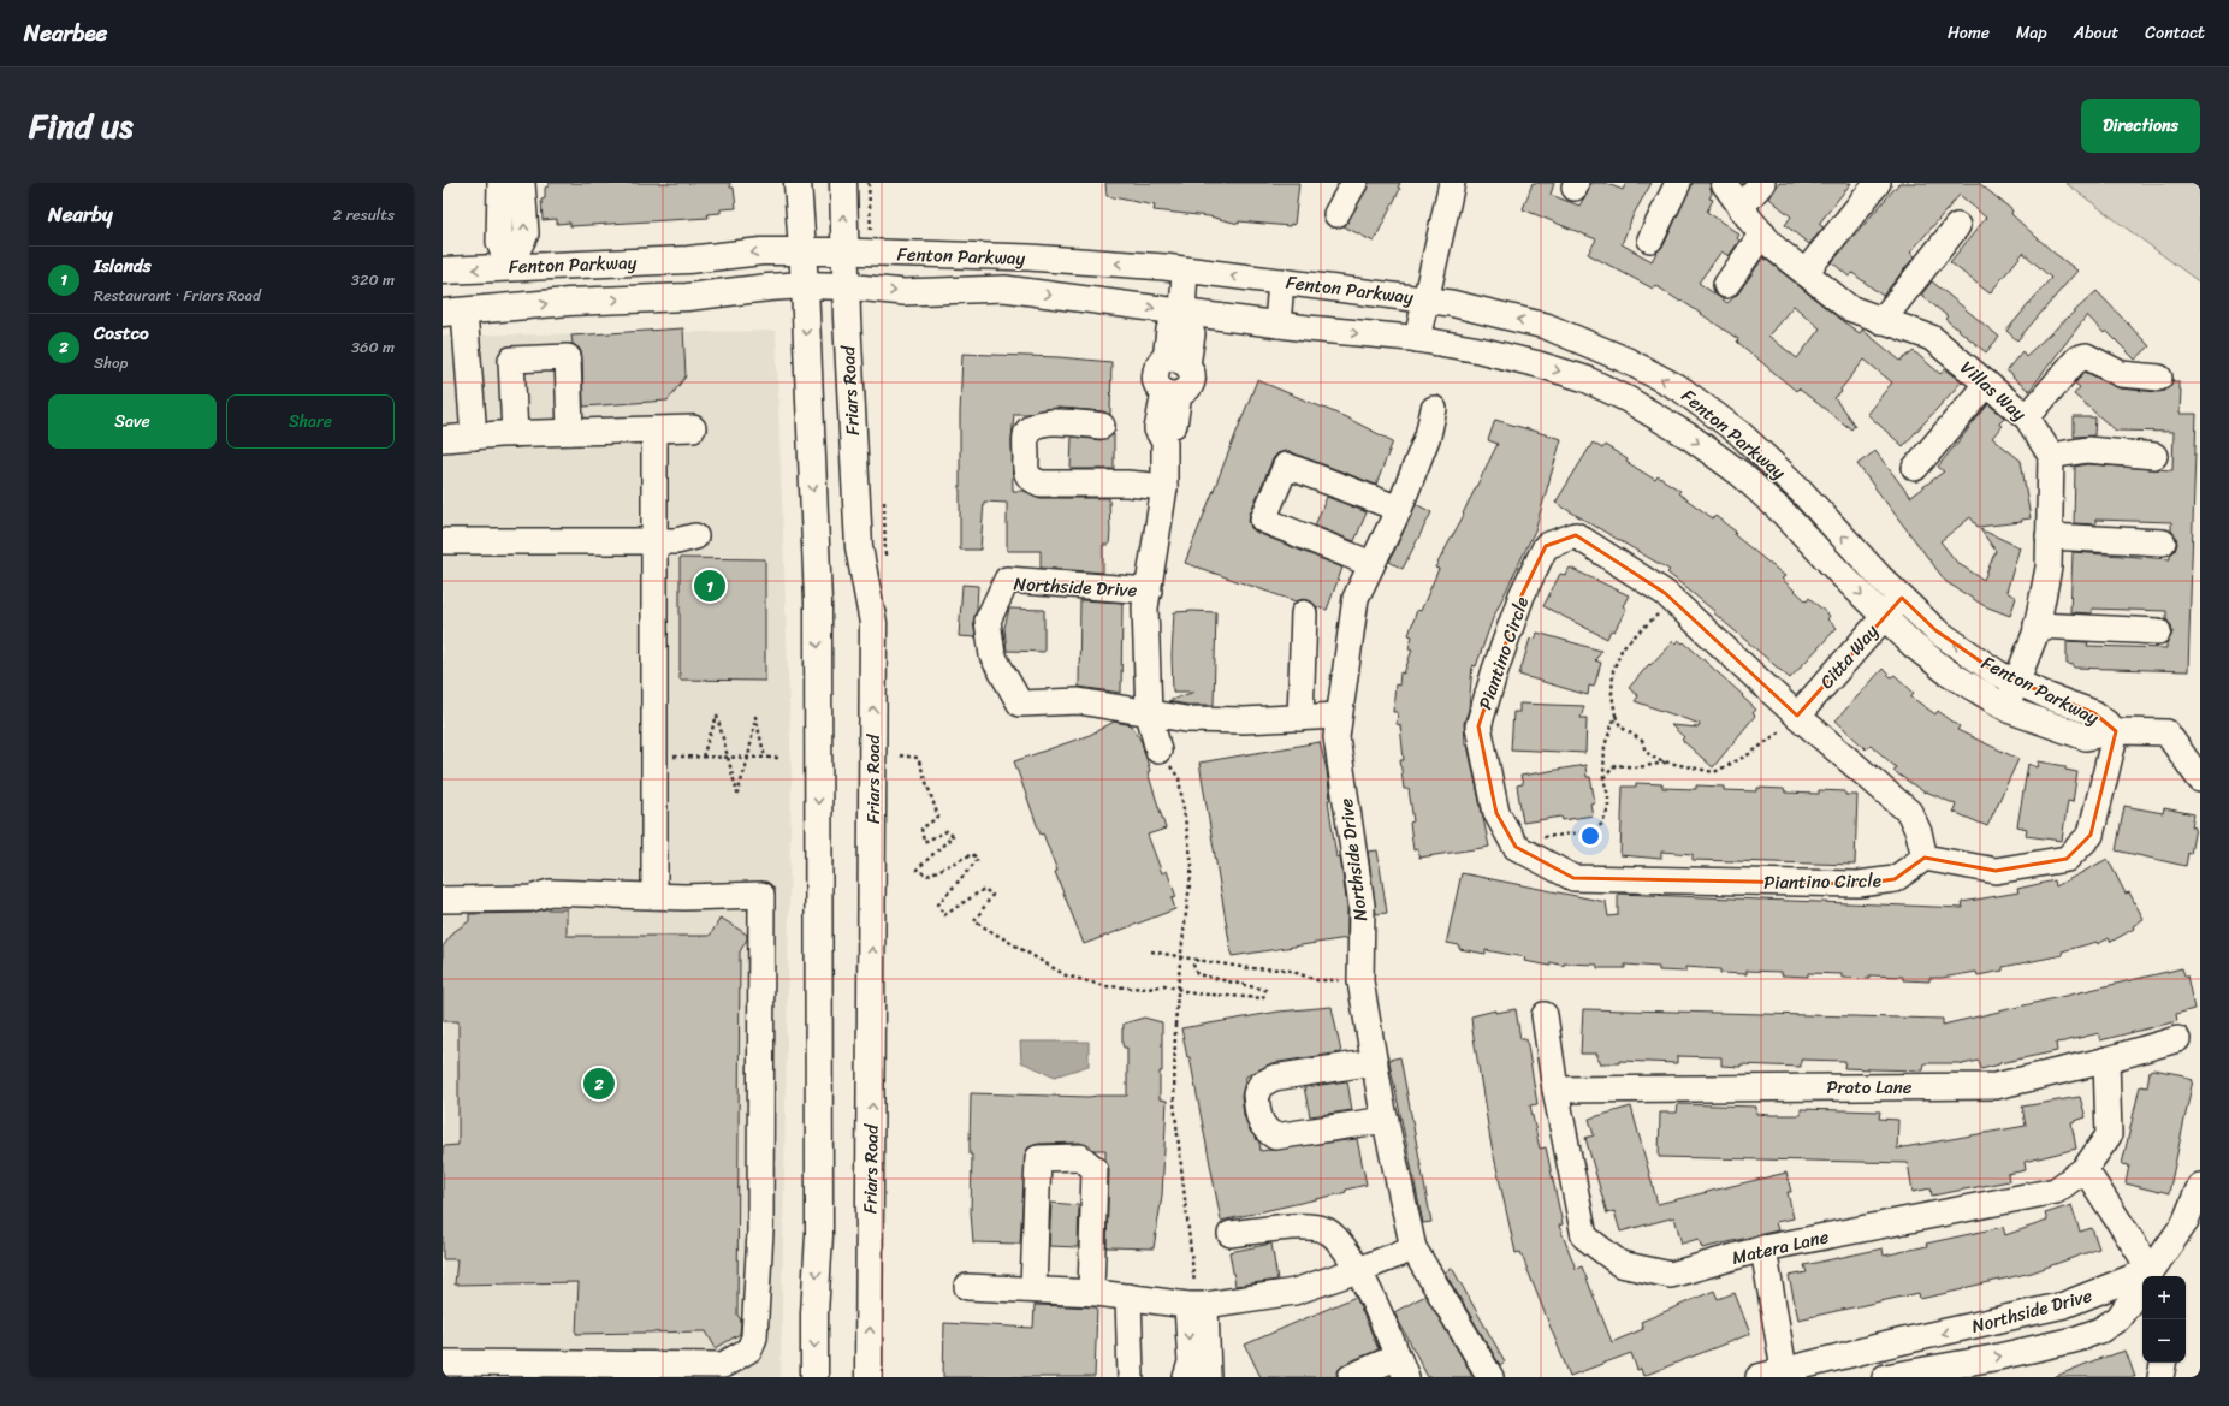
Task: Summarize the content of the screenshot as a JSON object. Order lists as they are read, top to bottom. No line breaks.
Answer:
{"streets":{"main road":["Fenton Parkway","Friars Road"],"street":["Villas Way","Northside Drive","Piantino Circle","Citta Way","Prato Lane","Matera Lane"]},"crossings":[["Fenton Parkway","Friars Road"],["Fenton Parkway","Northside Drive"],["Fenton Parkway","Citta Way"],["Piantino Circle","Citta Way"],["Prato Lane","Matera Lane"]],"page":{"header":"Nearbee","nav":["Home","Map","About","Contact"],"title":"Find us","buttons":["Directions",["Save","Share"]],"heading":["Nearby","2 results"],"list":[{"mark":"1","name":"Islands","note":"Restaurant · Friars Road","value":"320 m"},{"mark":"2","name":"Costco","note":"Shop","value":"360 m"}],"pins":["1","2"],"map_buttons":["+","−"]}}
